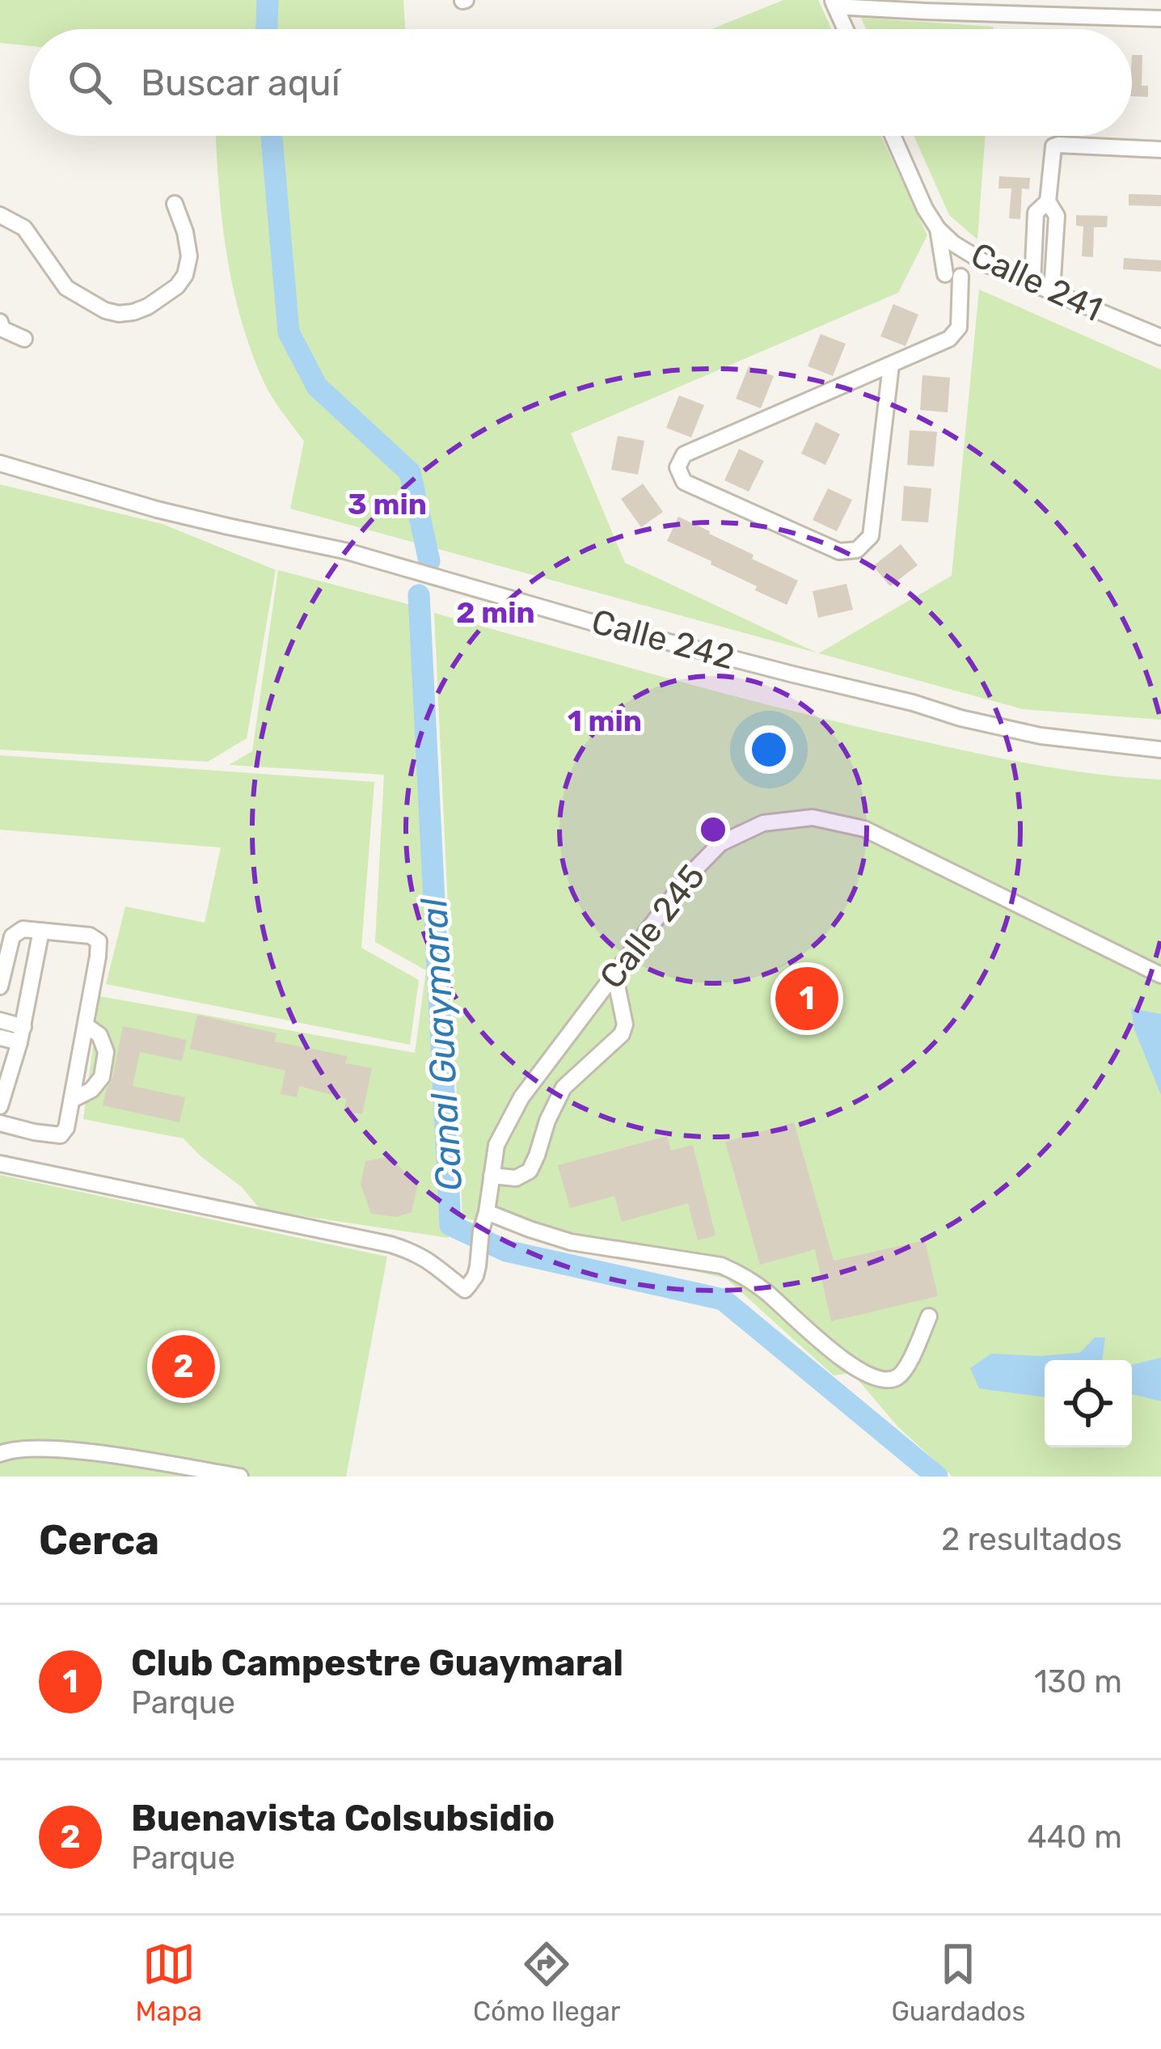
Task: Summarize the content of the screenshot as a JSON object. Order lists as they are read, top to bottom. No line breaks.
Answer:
{"streets":{"street":["Calle 241","Calle 242","Calle 245"]},"water":["Canal Guaymaral"],"page":{"search":"Buscar aquí","pins":["1","2"],"heading":["Cerca","2 resultados"],"list":[{"mark":"1","name":"Club Campestre Guaymaral","note":"Parque","value":"130 m"},{"mark":"2","name":"Buenavista Colsubsidio","note":"Parque","value":"440 m"}],"nav":["Mapa","Cómo llegar","Guardados"]},"rings":["3 min","2 min","1 min"]}
